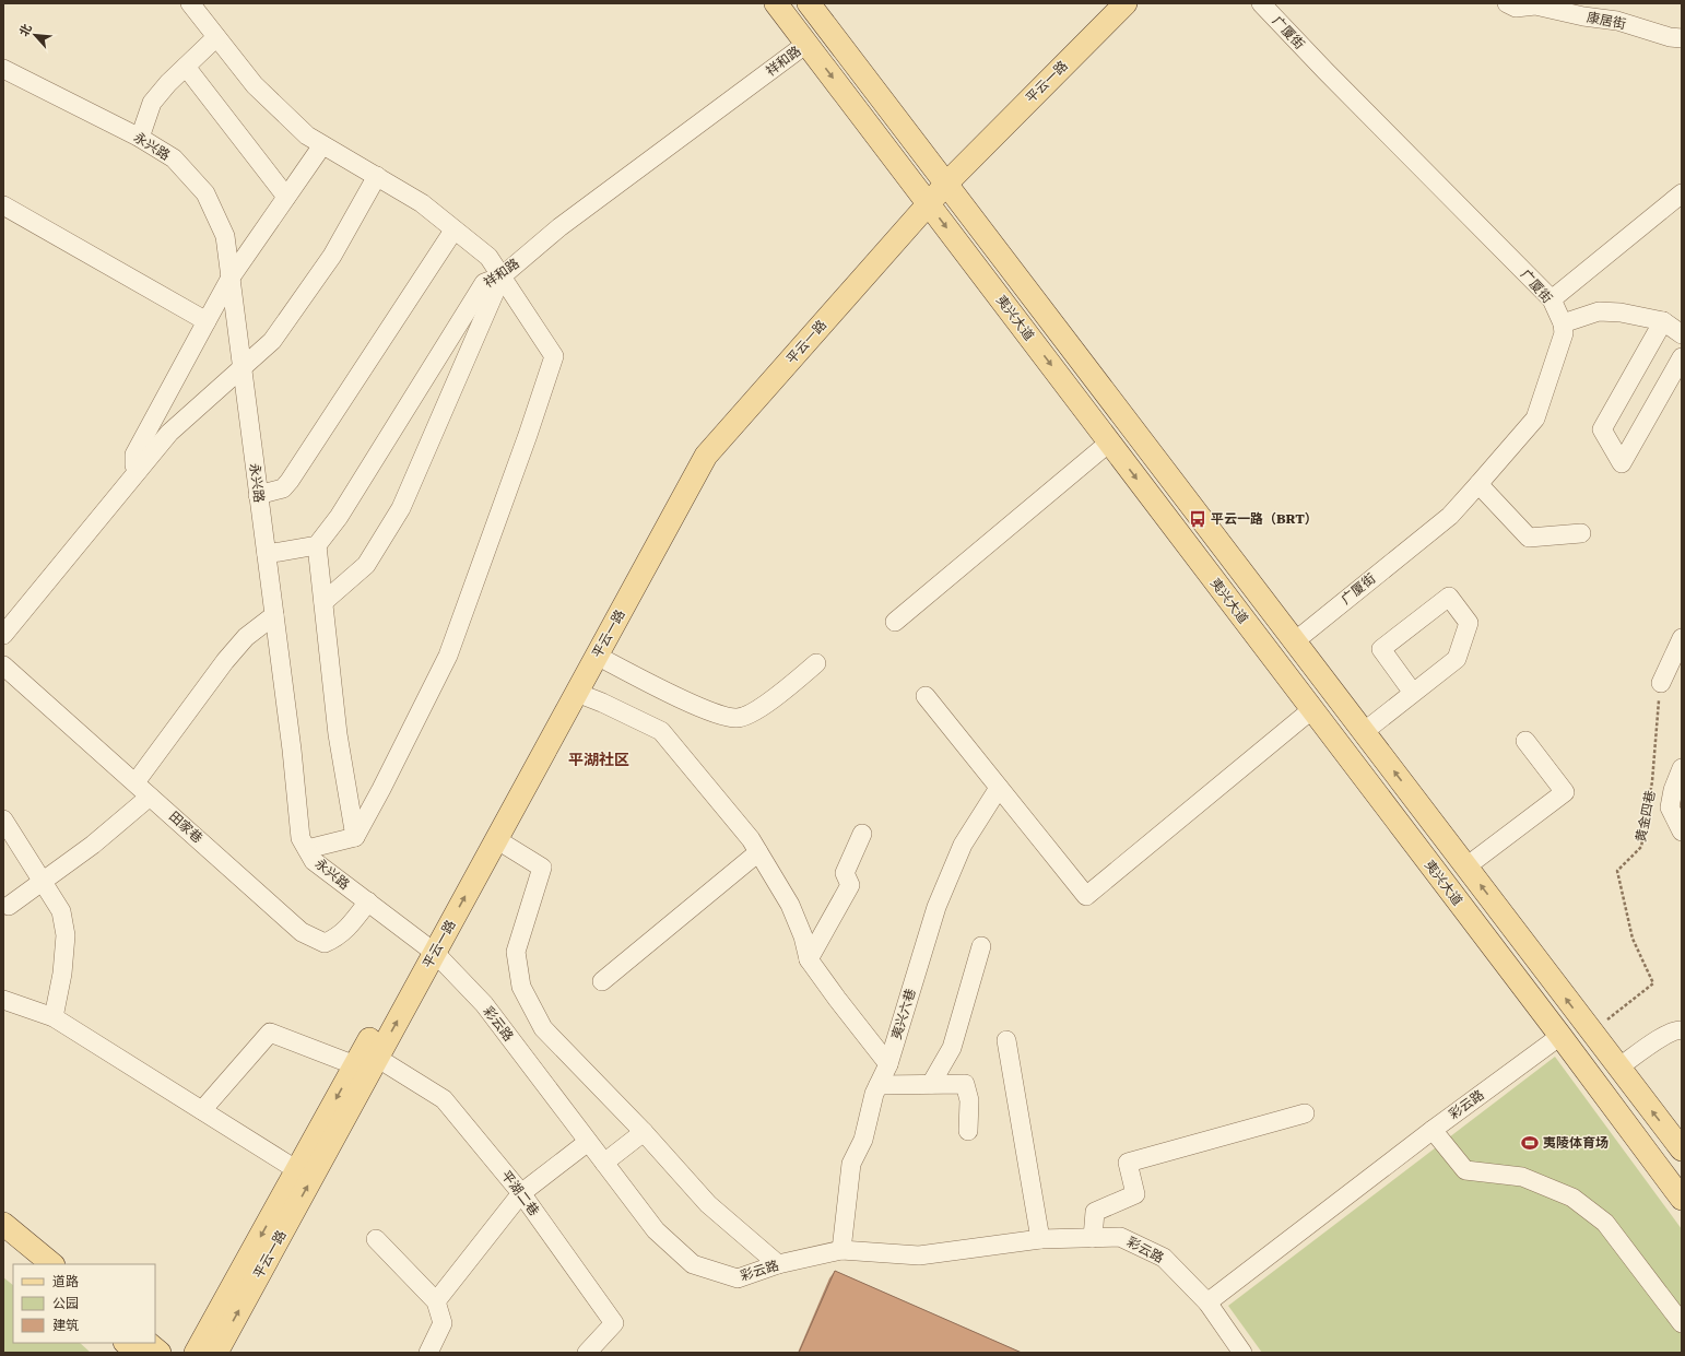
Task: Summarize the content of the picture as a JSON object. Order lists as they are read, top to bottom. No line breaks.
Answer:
{"streets":{"main road":["平云一路","夷兴大道"],"street":["康居街","广厦街","祥和路","永兴路","田家巷","夷兴六巷","彩云路","平湖二巷"],"path":["黄金四巷"]},"crossings":[["广厦街","夷兴大道"],["祥和路","夷兴大道"],["平云一路","永兴路"],["平云一路","夷兴大道"],["平云一路","彩云路"],["平云一路","平湖二巷"],["永兴路","田家巷"],["永兴路","彩云路"],["夷兴大道","黄金四巷"],["夷兴大道","彩云路"],["夷兴六巷","彩云路"]],"districts":["平湖社区"],"places":{"bus stop":["平云一路（BRT）"],"sports":["夷陵体育场"]},"legend":["道路","公园","建筑"],"north":"top left"}
